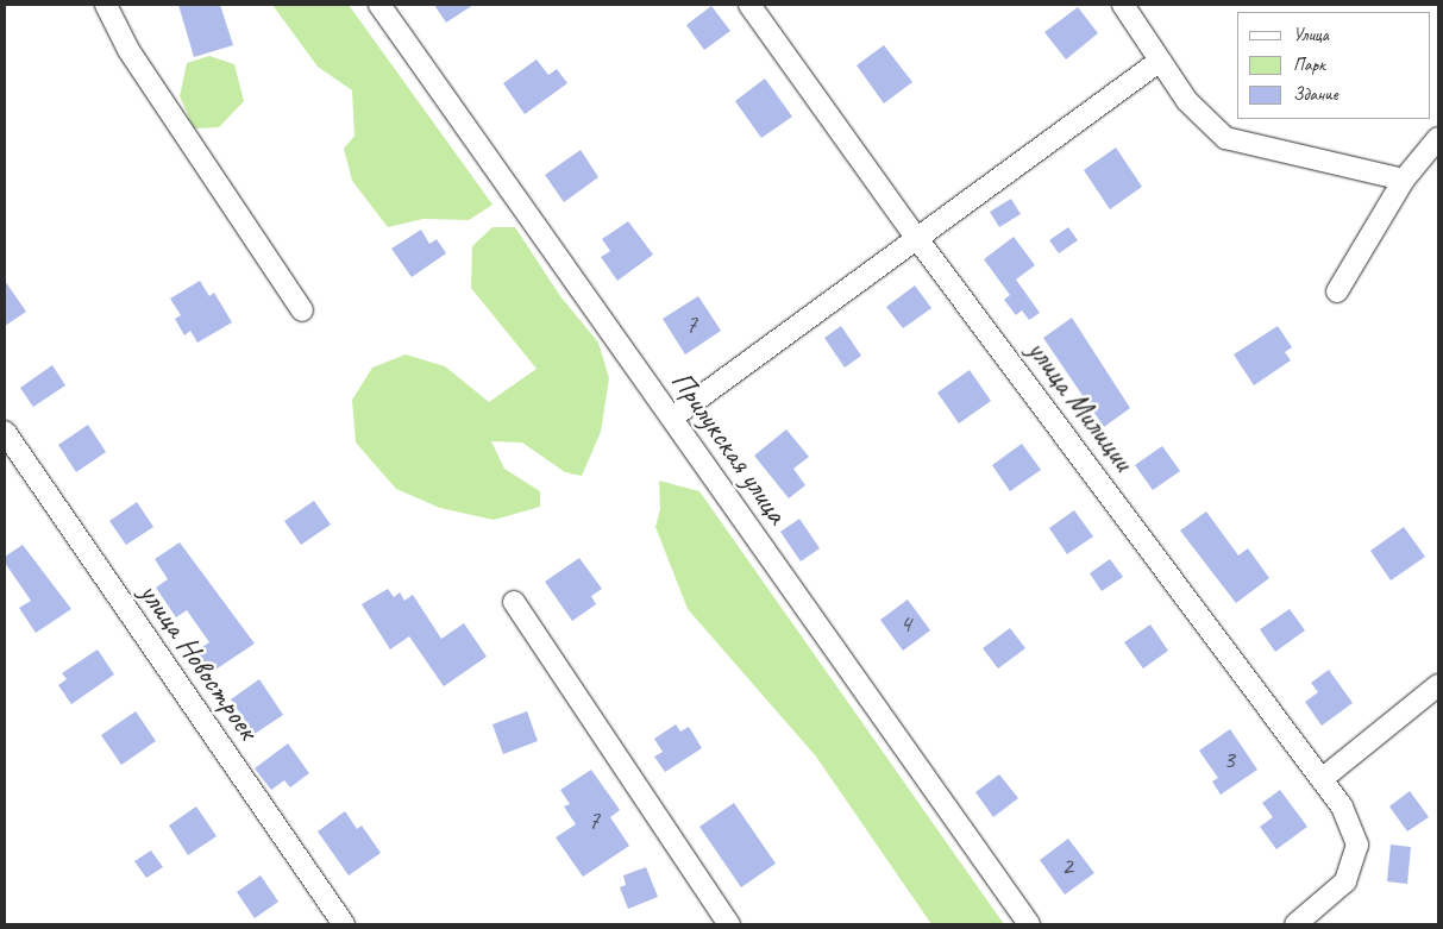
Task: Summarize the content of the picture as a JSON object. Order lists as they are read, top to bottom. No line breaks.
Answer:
{"streets":{"street":["улица Милиции","Прилукская улица","улица Новостроек"]},"house_numbers":["7","4","3","7","2"],"legend":["Улица","Парк","Здание"]}
